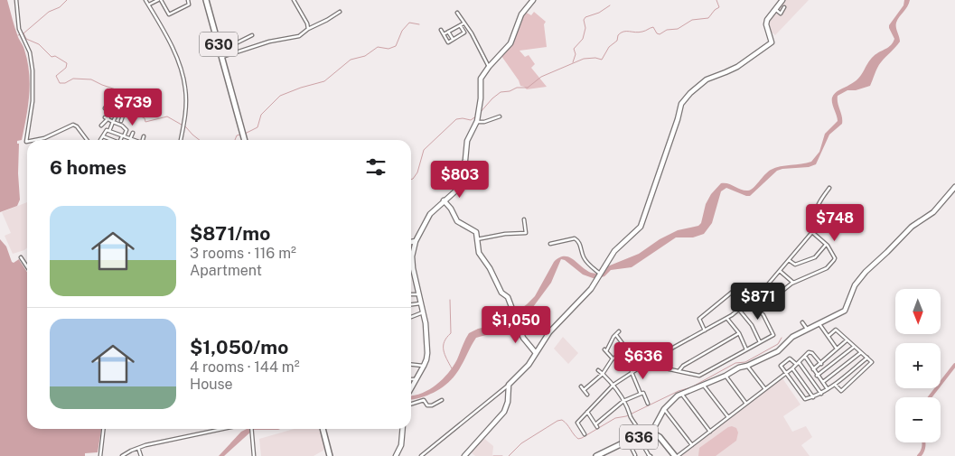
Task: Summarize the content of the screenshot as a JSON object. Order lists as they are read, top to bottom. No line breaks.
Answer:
{"streets":{"main road":["630","636"]},"north":"bottom","page":{"price":["$739","$803","$748","$871","$1,050","$636"],"heading":"6 homes","list":[{"name":"$871/mo","note":"3 rooms · 116 m² · Apartment"},{"name":"$1,050/mo","note":"4 rooms · 144 m² · House"}],"map_buttons":["+","−"]}}
